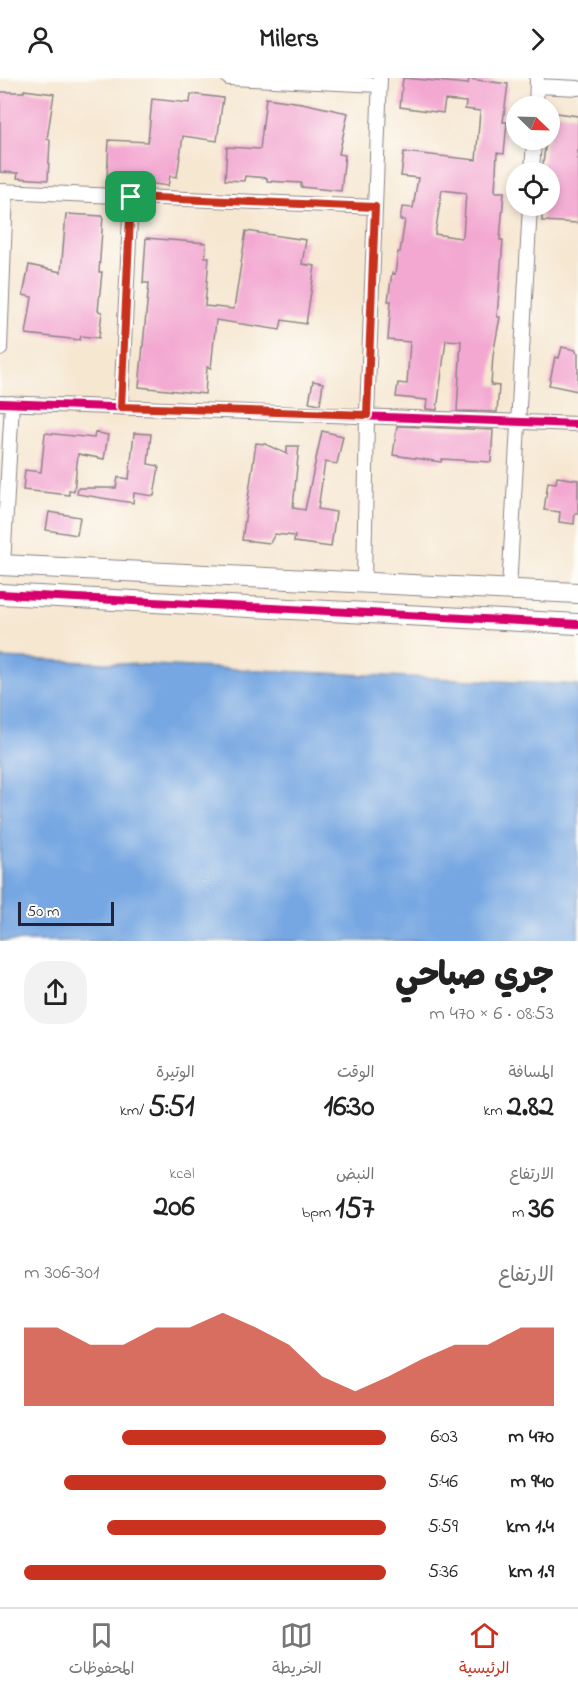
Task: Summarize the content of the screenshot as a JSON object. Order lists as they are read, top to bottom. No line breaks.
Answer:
{"scale_bar":"50 m","north":"bottom right","page":{"header":"Milers","scale":"50 m","heading":["جري صباحي","08:53 · 6 × 470 m"],"stats":[["المسافة","2.82 km"],["الوقت","16:30"],["الوتيرة","5:51 /km"],["الارتفاع","36 m"],["النبض","157 bpm"],["kcal","206"]],"chart":["الارتفاع","301–306 m"],"list":[{"name":"470 m","note":"6:03"},{"name":"940 m","note":"5:46"},{"name":"1.4 km","note":"5:59"},{"name":"1.9 km","note":"5:36"}],"tabs":["الرئيسية","الخريطة","المحفوظات"]}}
